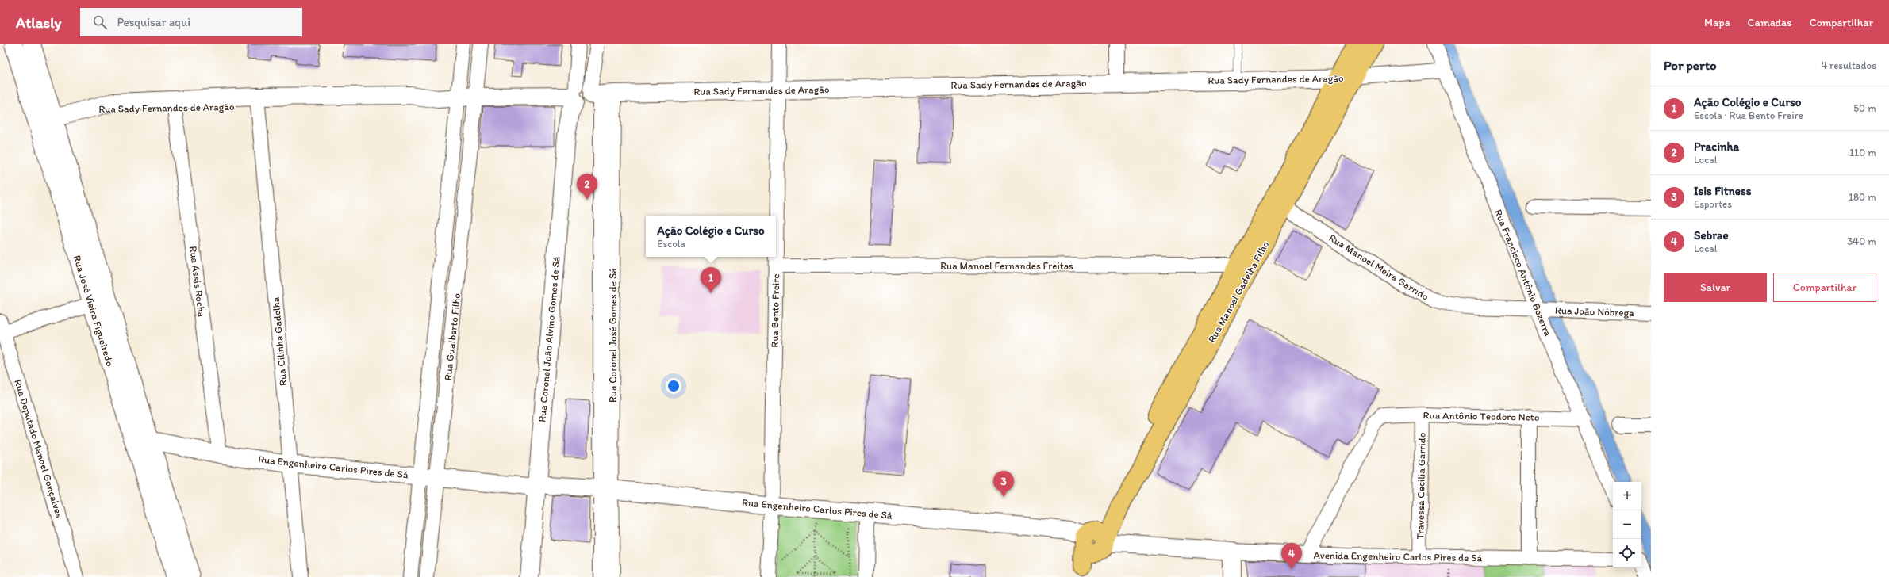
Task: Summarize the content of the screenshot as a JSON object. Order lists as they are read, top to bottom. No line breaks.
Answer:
{"streets":{"main road":["Rua Manoel Gadelha Filho"],"street":["Rua Sady Fernandes de Aragão","Rua Manoel Fernandes Freitas","Rua Manoel Meira Garrido","Rua Francisco Antônio Bezerra","Rua Assis Rocha","Rua José Vieira Figueiredo","Rua Bento Freire","Rua João Nóbrega","Rua Coronel José Gomes de Sá","Rua Gualberto Filho","Rua Coronel João Alvino Gomes de Sá","Rua Cilinha Gadelha","Rua Antônio Teodoro Neto","Rua Deputado Manoel Gonçalves","Rua Engenheiro Carlos Pires de Sá","Travessa Cecilia Garrido","Avenida Engenheiro Carlos Pires de Sá"]},"crossings":[["Rua Sady Fernandes de Aragão","Rua Francisco Antônio Bezerra"],["Rua Sady Fernandes de Aragão","Rua Assis Rocha"],["Rua Sady Fernandes de Aragão","Rua Manoel Gadelha Filho"],["Rua Sady Fernandes de Aragão","Rua Bento Freire"],["Rua Sady Fernandes de Aragão","Rua Coronel José Gomes de Sá"],["Rua Sady Fernandes de Aragão","Rua Gualberto Filho"],["Rua Sady Fernandes de Aragão","Rua Coronel João Alvino Gomes de Sá"],["Rua Sady Fernandes de Aragão","Rua Cilinha Gadelha"],["Rua Manoel Fernandes Freitas","Rua Manoel Gadelha Filho"],["Rua Manoel Fernandes Freitas","Rua Bento Freire"],["Rua Manoel Meira Garrido","Rua Francisco Antônio Bezerra"],["Rua Manoel Meira Garrido","Rua Manoel Gadelha Filho"],["Rua Manoel Meira Garrido","Rua João Nóbrega"],["Rua Francisco Antônio Bezerra","Rua João Nóbrega"],["Rua Francisco Antônio Bezerra","Rua Antônio Teodoro Neto"],["Rua Assis Rocha","Rua Engenheiro Carlos Pires de Sá"],["Rua Manoel Gadelha Filho","Rua Engenheiro Carlos Pires de Sá"],["Rua Manoel Gadelha Filho","Avenida Engenheiro Carlos Pires de Sá"],["Rua José Vieira Figueiredo","Rua Engenheiro Carlos Pires de Sá"],["Rua Bento Freire","Rua Engenheiro Carlos Pires de Sá"],["Rua Coronel José Gomes de Sá","Rua Coronel João Alvino Gomes de Sá"],["Rua Coronel José Gomes de Sá","Rua Engenheiro Carlos Pires de Sá"],["Rua Gualberto Filho","Rua Engenheiro Carlos Pires de Sá"],["Rua Coronel João Alvino Gomes de Sá","Rua Engenheiro Carlos Pires de Sá"],["Rua Cilinha Gadelha","Rua Engenheiro Carlos Pires de Sá"],["Rua Antônio Teodoro Neto","Travessa Cecilia Garrido"],["Rua Antônio Teodoro Neto","Avenida Engenheiro Carlos Pires de Sá"],["Rua Engenheiro Carlos Pires de Sá","Avenida Engenheiro Carlos Pires de Sá"],["Travessa Cecilia Garrido","Avenida Engenheiro Carlos Pires de Sá"]],"page":{"header":"Atlasly","search":"Pesquisar aqui","nav":["Mapa","Camadas","Compartilhar"],"heading":["Por perto","4 resultados"],"list":[{"mark":"1","name":"Ação Colégio e Curso","note":"Escola · Rua Bento Freire","value":"50 m"},{"mark":"2","name":"Pracinha","note":"Local","value":"110 m"},{"mark":"3","name":"Isis Fitness","note":"Esportes","value":"180 m"},{"mark":"4","name":"Sebrae","note":"Local","value":"340 m"}],"pins":["2","1","3","4"],"popup":["Ação Colégio e Curso","Escola"],"buttons":["Salvar","Compartilhar"],"map_buttons":["+","−"]}}
